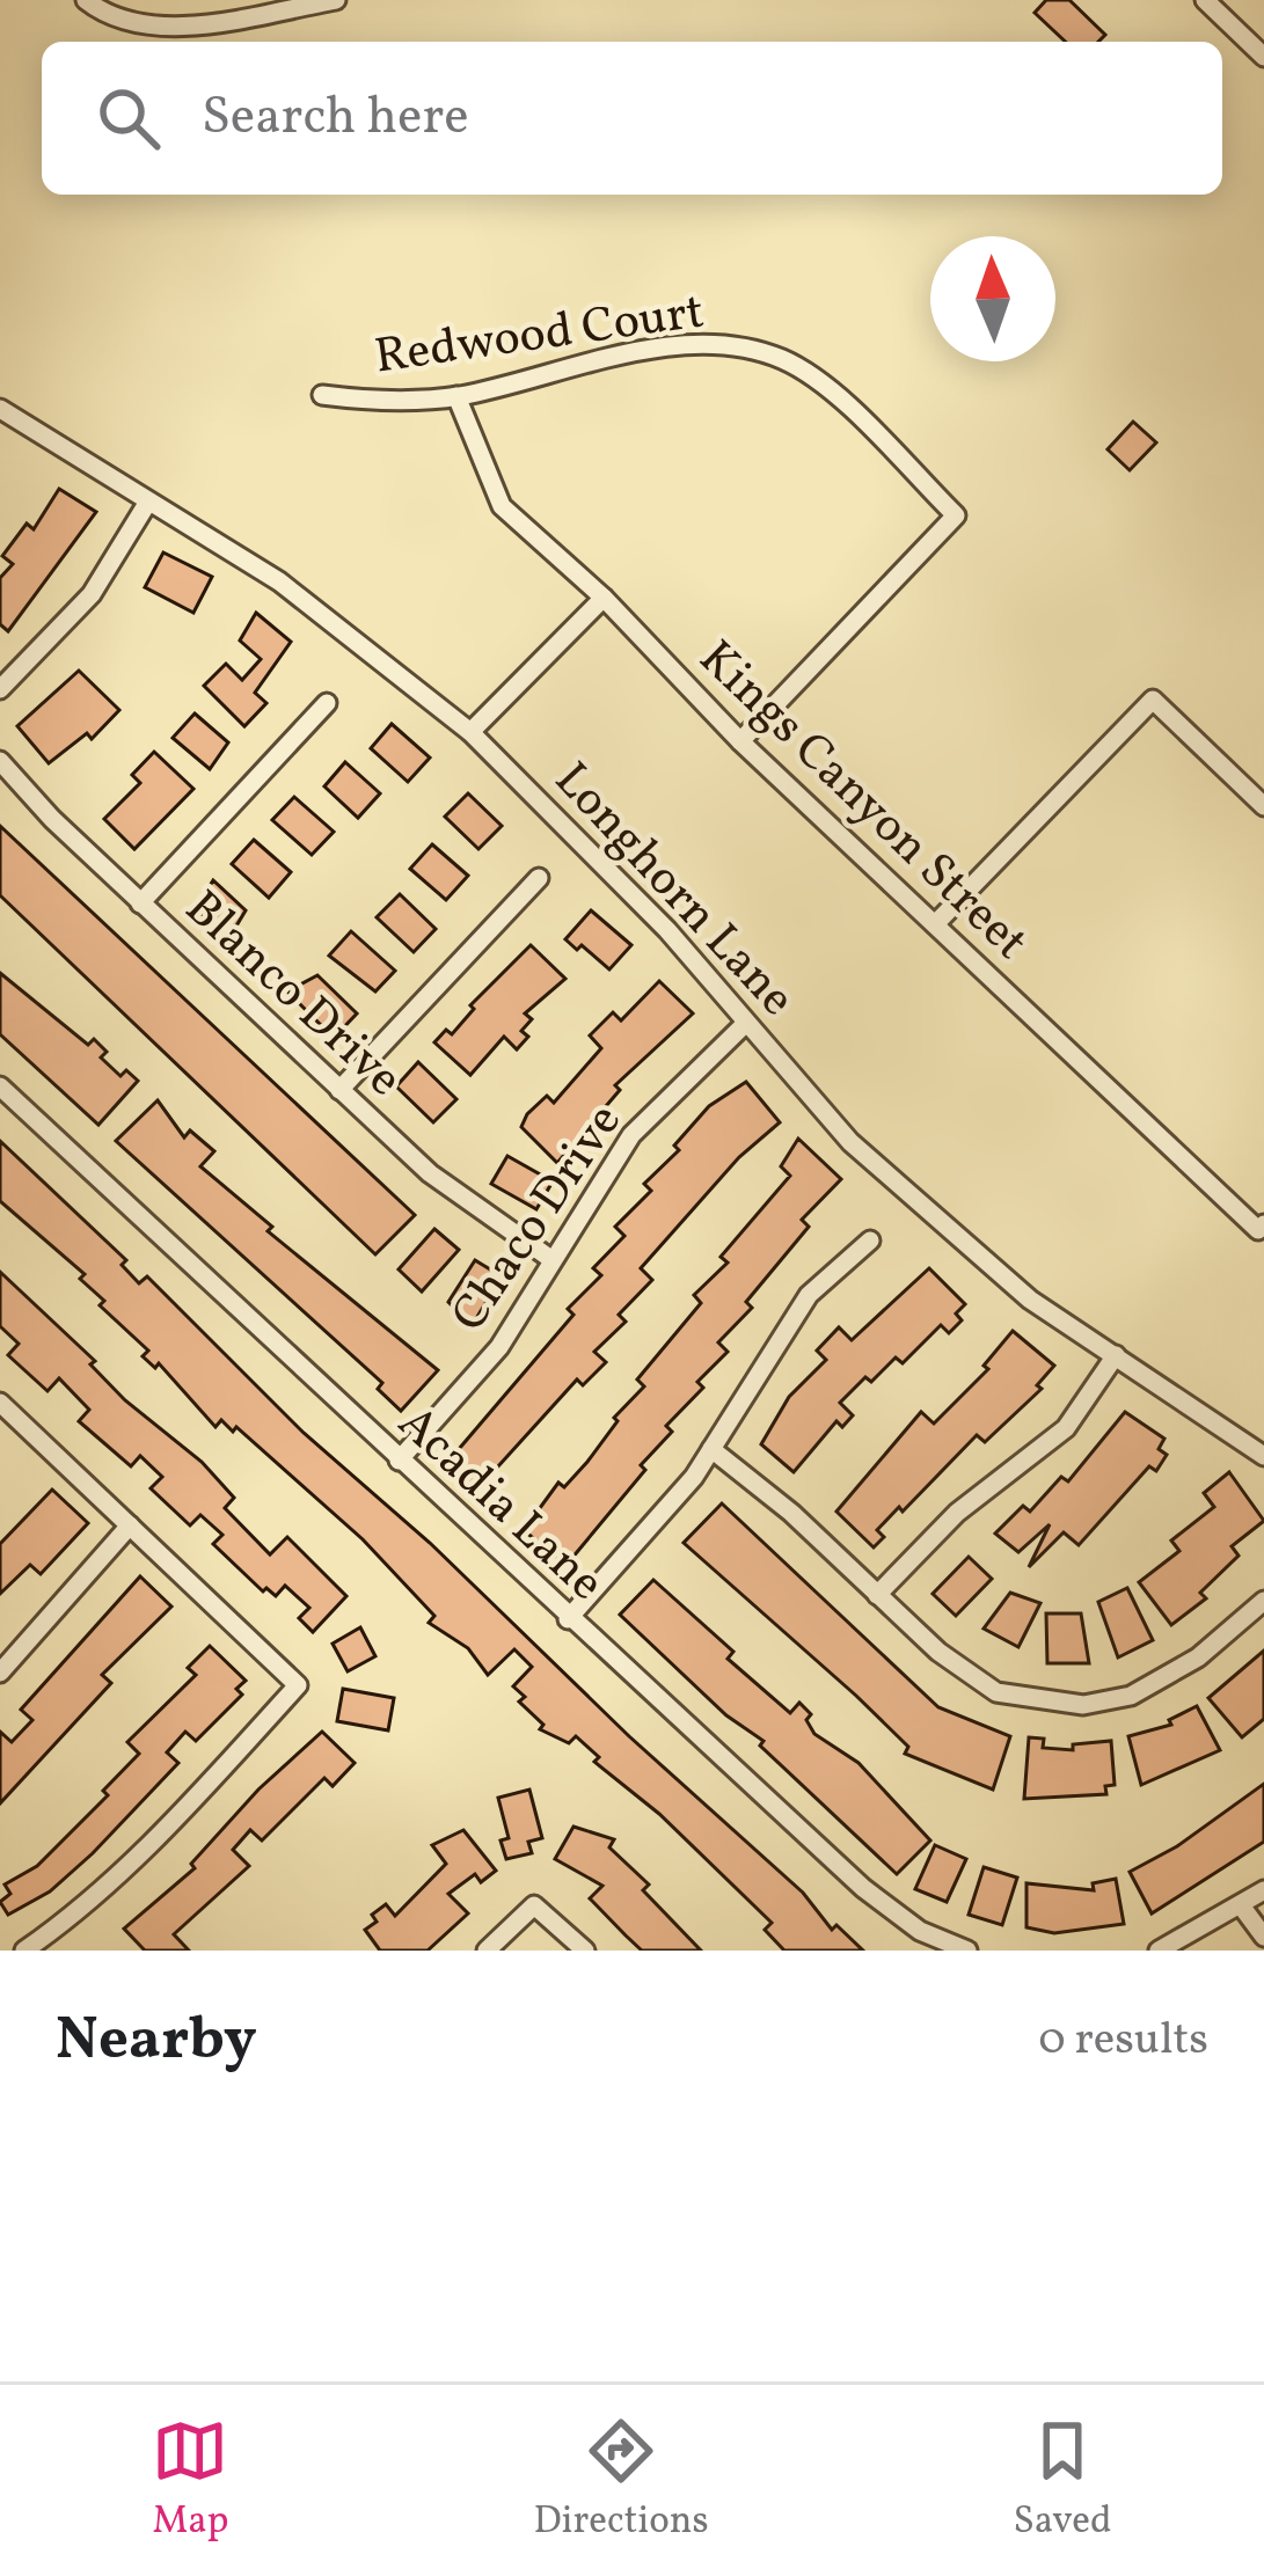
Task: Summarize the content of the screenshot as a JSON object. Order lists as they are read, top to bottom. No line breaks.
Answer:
{"streets":{"street":["Redwood Court","Kings Canyon Street","Longhorn Lane","Blanco Drive","Chaco Drive","Acadia Lane"]},"crossings":[["Redwood Court","Kings Canyon Street"],["Longhorn Lane","Chaco Drive"],["Blanco Drive","Chaco Drive"],["Chaco Drive","Acadia Lane"]],"north":"top","page":{"search":"Search here","heading":["Nearby","0 results"],"nav":["Map","Directions","Saved"]}}
